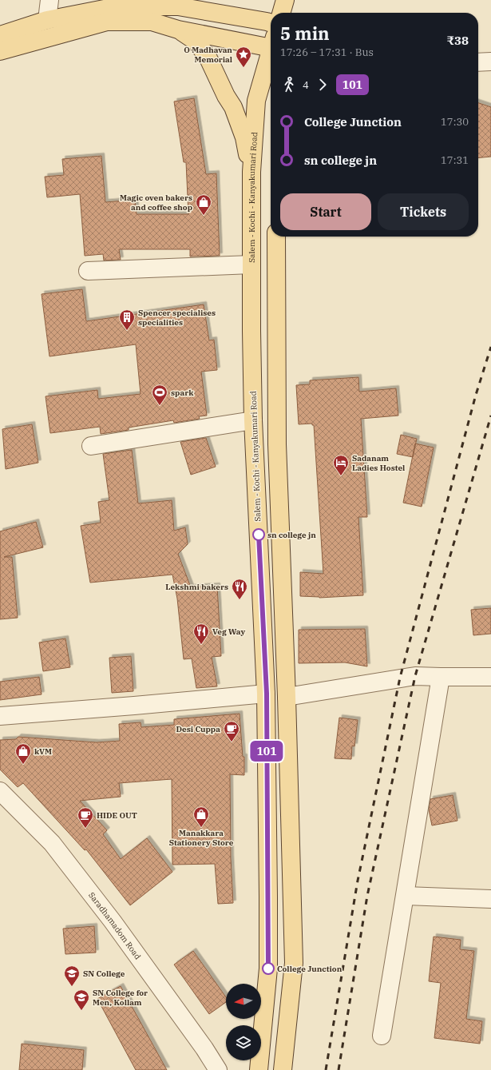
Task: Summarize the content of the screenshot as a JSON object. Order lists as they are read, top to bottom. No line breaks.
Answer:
{"streets":{"main road":["Salem - Kochi - Kanyakumari Road"],"street":["Saradhamadom Road"]},"places":{"place":["O Madhavan Memorial"],"shop":["Magic oven bakers and coffee shop","kVM","Manakkara Stationery Store"],"building":["Spencer specialises specialities"],"sports":["spark"],"hotel":["Sadanam Ladies Hostel"],"other":["sn college jn","College Junction"],"restaurant":["Lekshmi bakers","Veg Way"],"cafe":["Desi Cuppa","HIDE OUT"],"school or university":["SN College","SN College for Men, Kollam"]},"lines":["bus line 101"],"north":"left","page":{"on_map":"101","heading":["5 min","17:26 – 17:31 · Bus","₹38"],"legs":["4","101"],"list":[{"name":"College Junction","value":"17:30"},{"name":"sn college jn","value":"17:31"}],"buttons":["Start","Tickets"]}}
